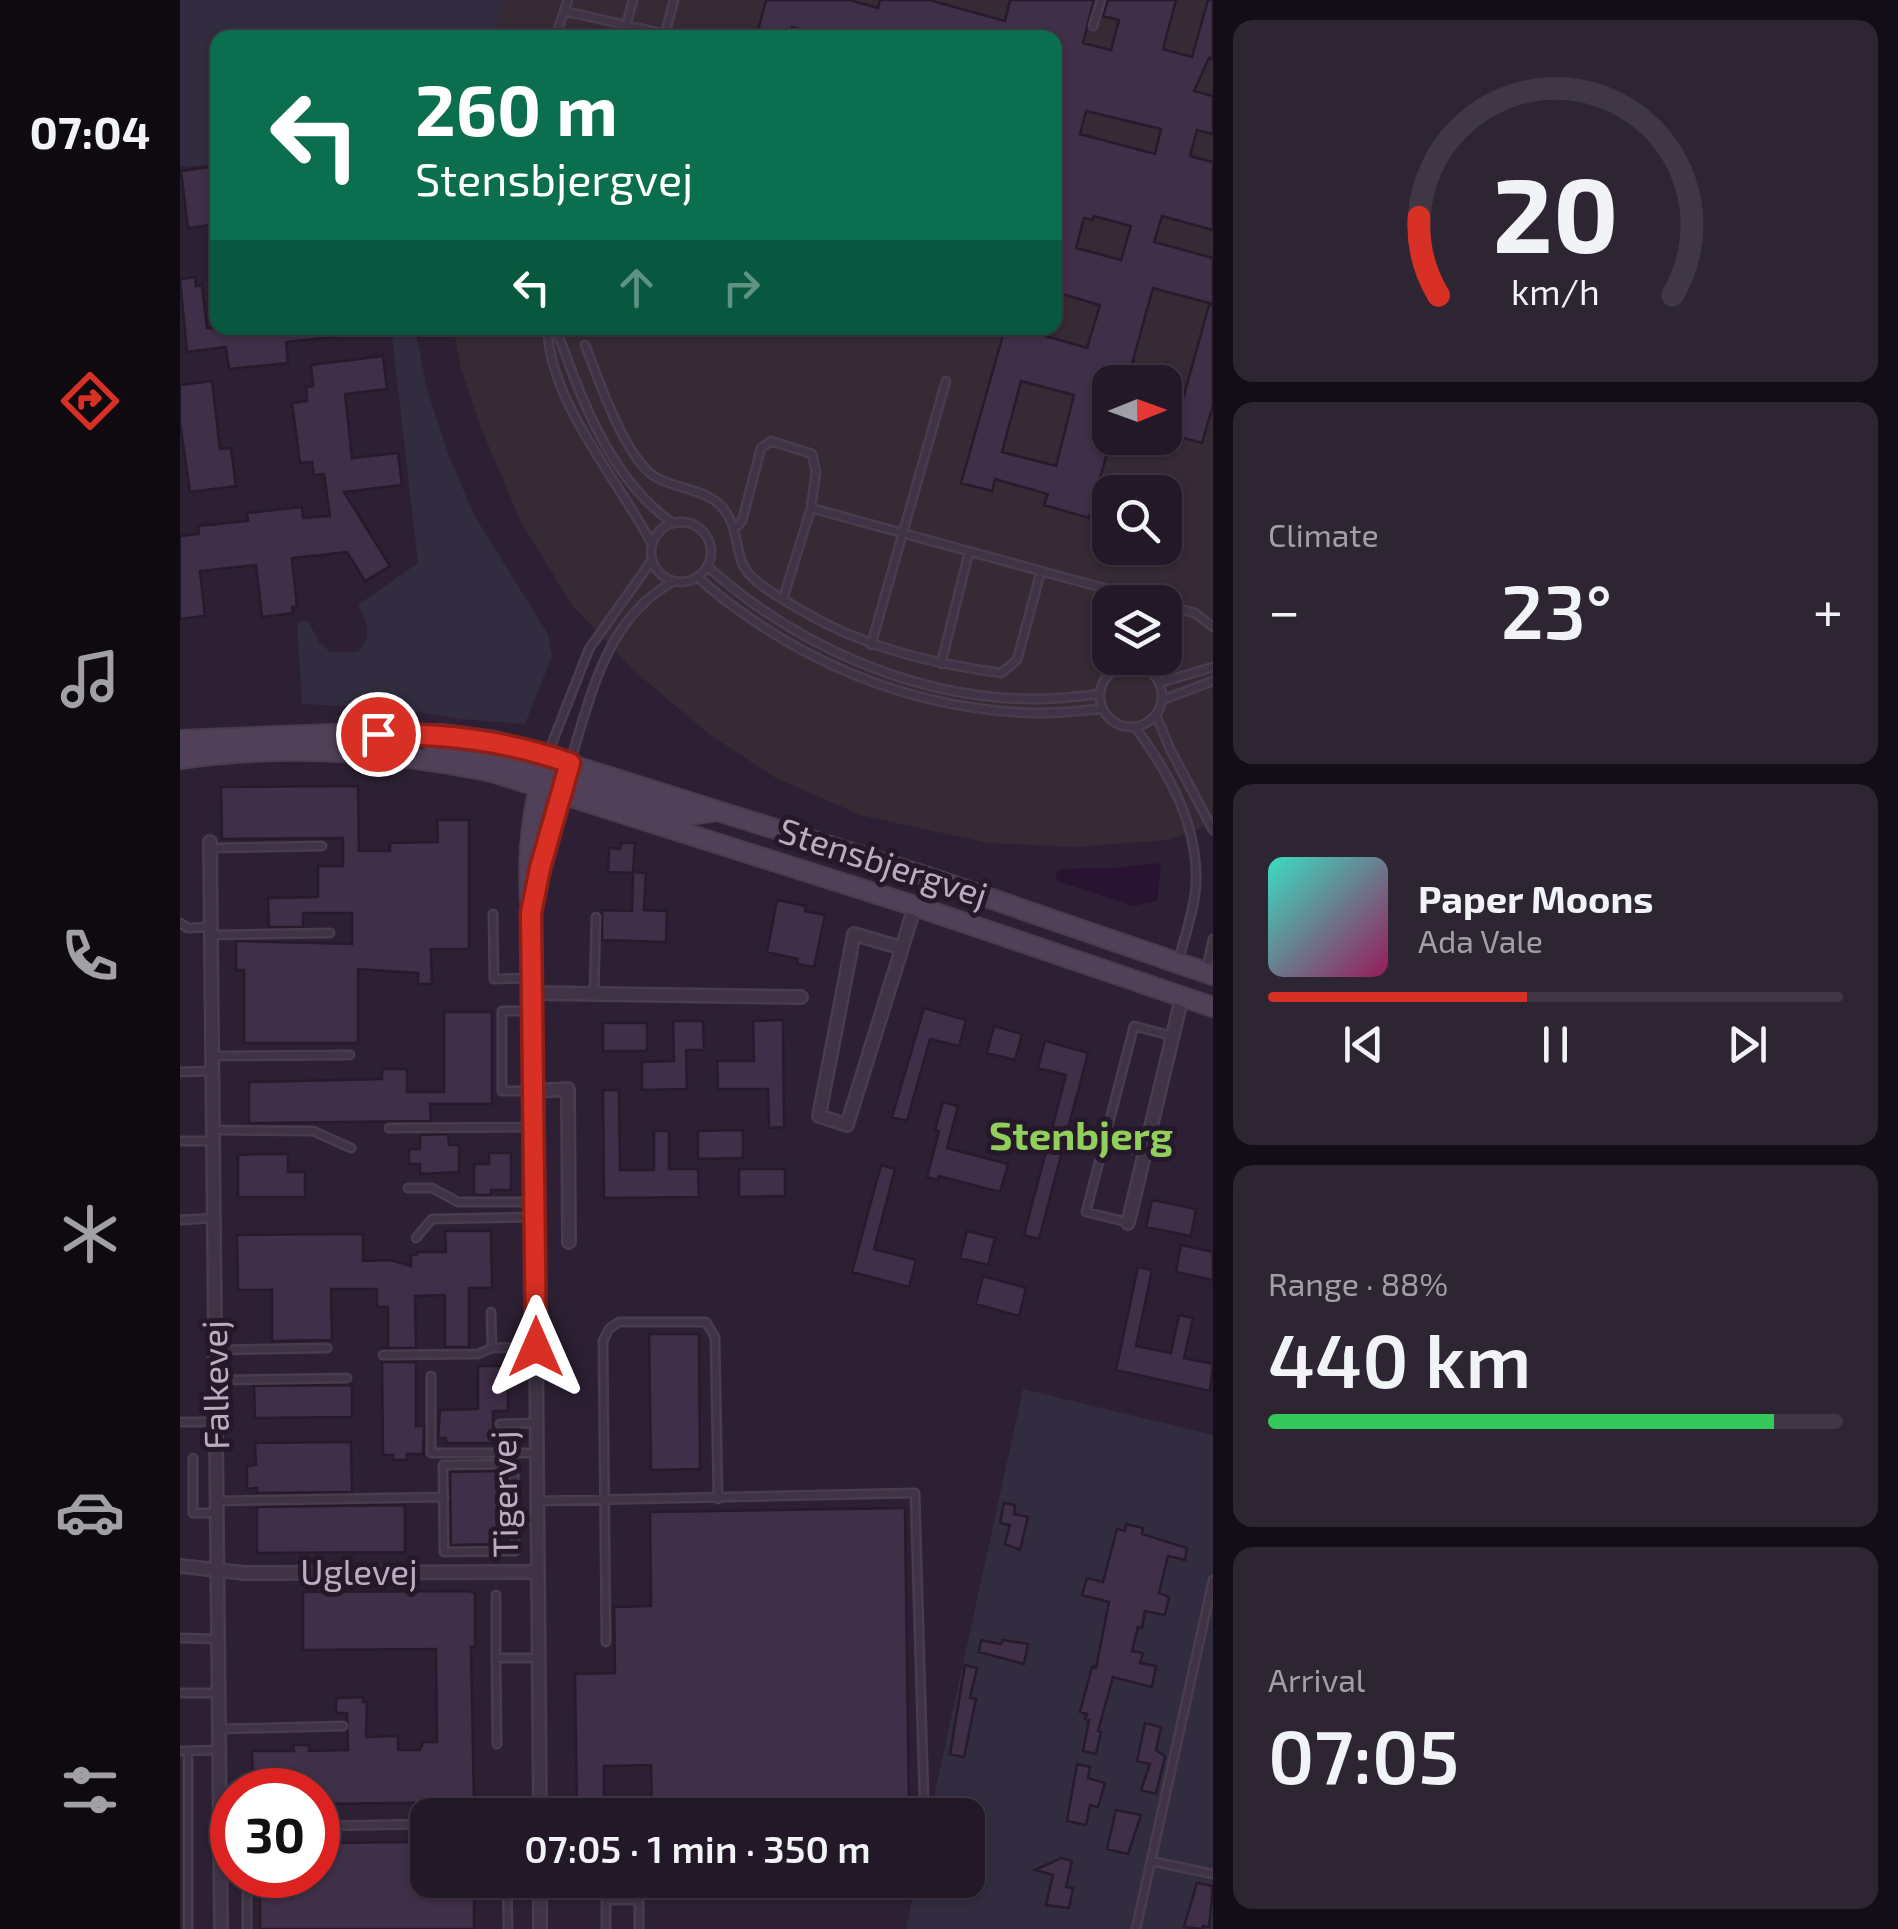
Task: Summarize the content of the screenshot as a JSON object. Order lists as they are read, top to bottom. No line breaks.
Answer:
{"streets":{"street":["Stensbjergvej","Falkevej","Tigervej","Uglevej"]},"crossings":[["Stensbjergvej","Tigervej"],["Falkevej","Uglevej"],["Tigervej","Uglevej"]],"districts":["Stenbjerg"],"north":"right","page":{"tabs":"07:04","turn":["260 m","Stensbjergvej"],"tile":["Climate",["Range · 88%","440 km"],["Arrival","07:05"]],"heat":["−","23°","+"],"song":["Paper Moons","Ada Vale"],"limit":"30","trip":"07:05 · 1 min · 350 m","gauge":["20","km/h"]}}
